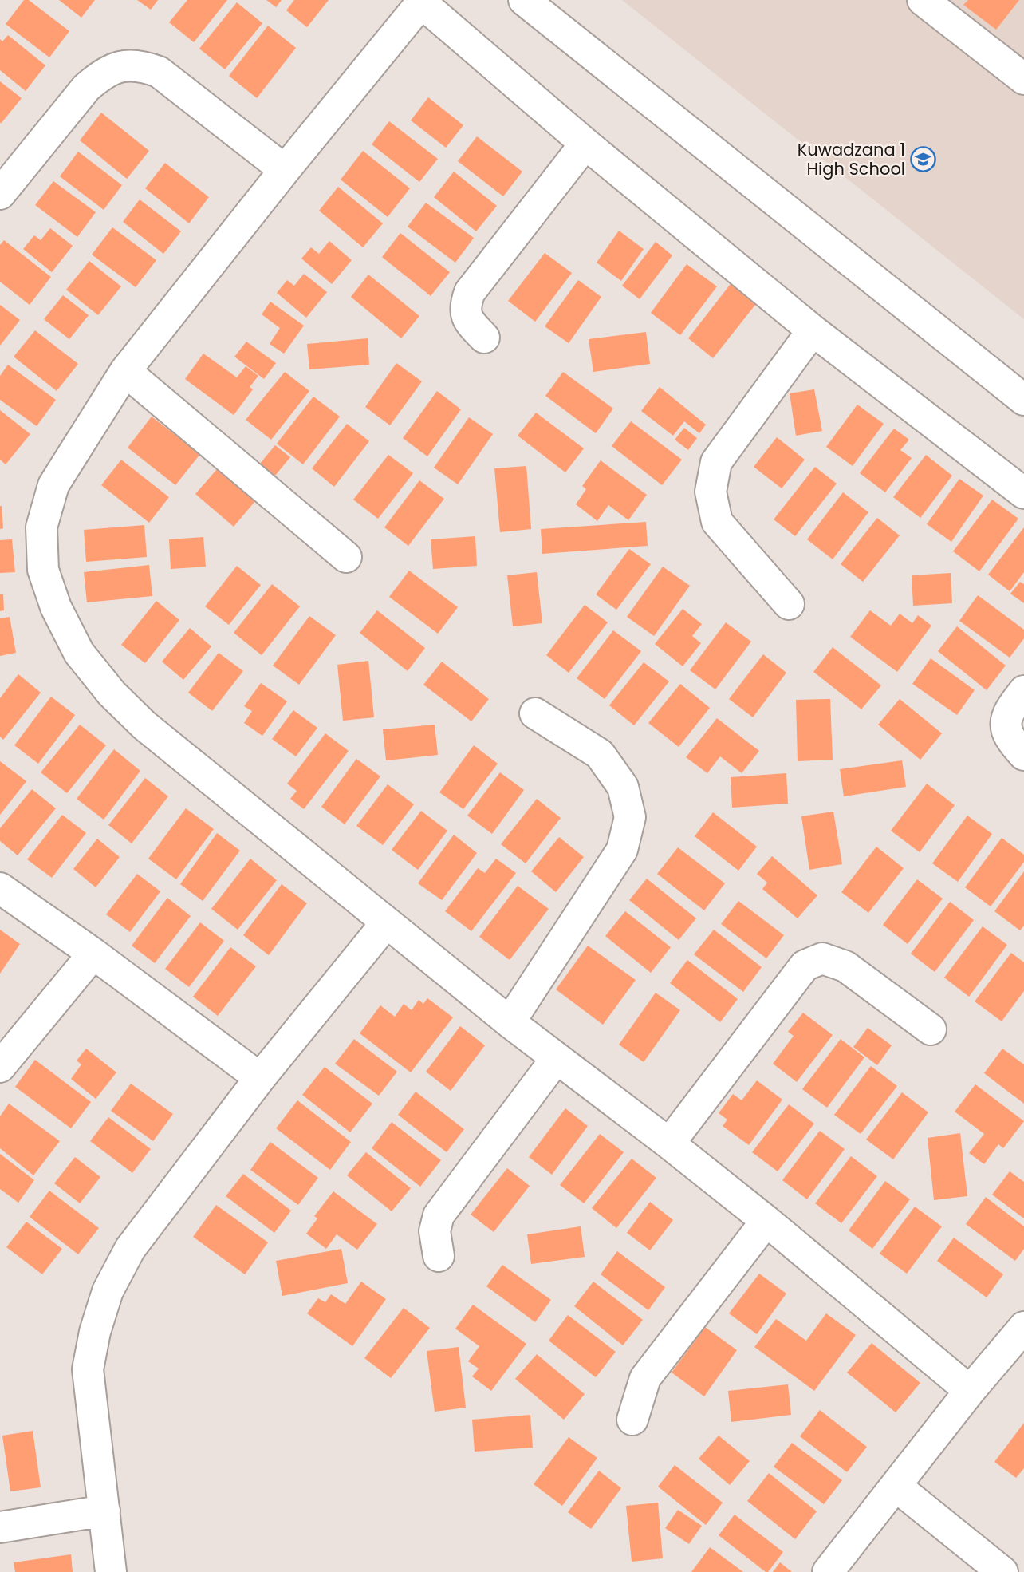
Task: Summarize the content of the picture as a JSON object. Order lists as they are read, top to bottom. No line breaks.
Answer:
{"places":{"school or university":["Kuwadzana 1 High School"]}}
